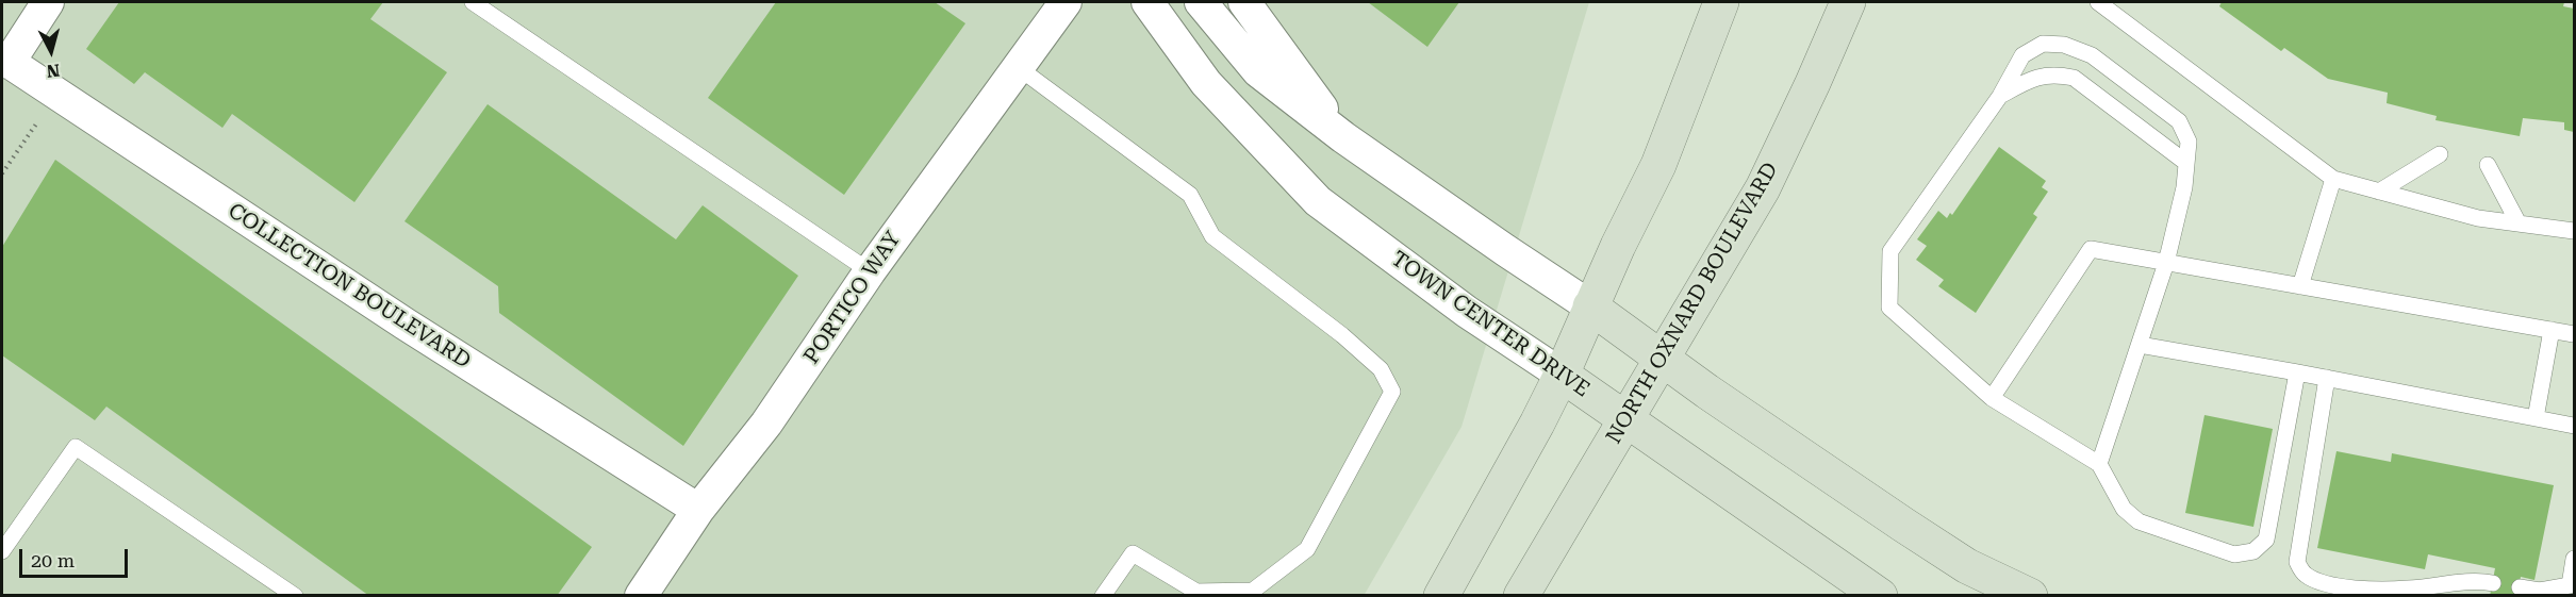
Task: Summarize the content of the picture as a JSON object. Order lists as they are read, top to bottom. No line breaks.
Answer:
{"streets":{"main road":["NORTH OXNARD BOULEVARD","TOWN CENTER DRIVE"],"street":["COLLECTION BOULEVARD","PORTICO WAY"]},"crossings":[["COLLECTION BOULEVARD","PORTICO WAY"],["NORTH OXNARD BOULEVARD","TOWN CENTER DRIVE"]],"scale_bar":"20 m","north":"bottom"}
